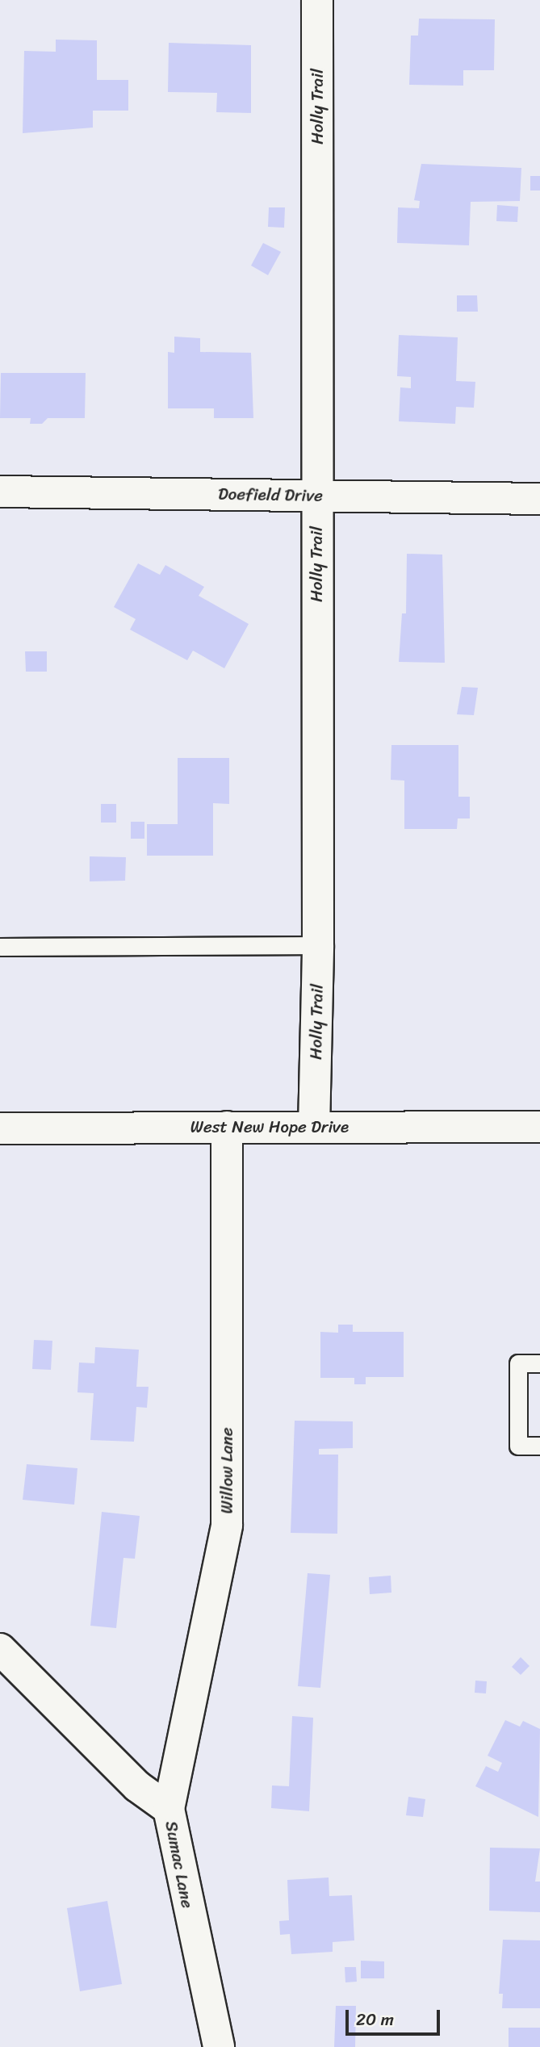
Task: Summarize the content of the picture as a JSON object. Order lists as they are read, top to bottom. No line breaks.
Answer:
{"streets":{"street":["Holly Trail","Doefield Drive","West New Hope Drive","Willow Lane","Sumac Lane"]},"crossings":[["Holly Trail","Doefield Drive"],["Holly Trail","West New Hope Drive"],["West New Hope Drive","Willow Lane"],["Willow Lane","Sumac Lane"]],"scale_bar":"20 m"}
